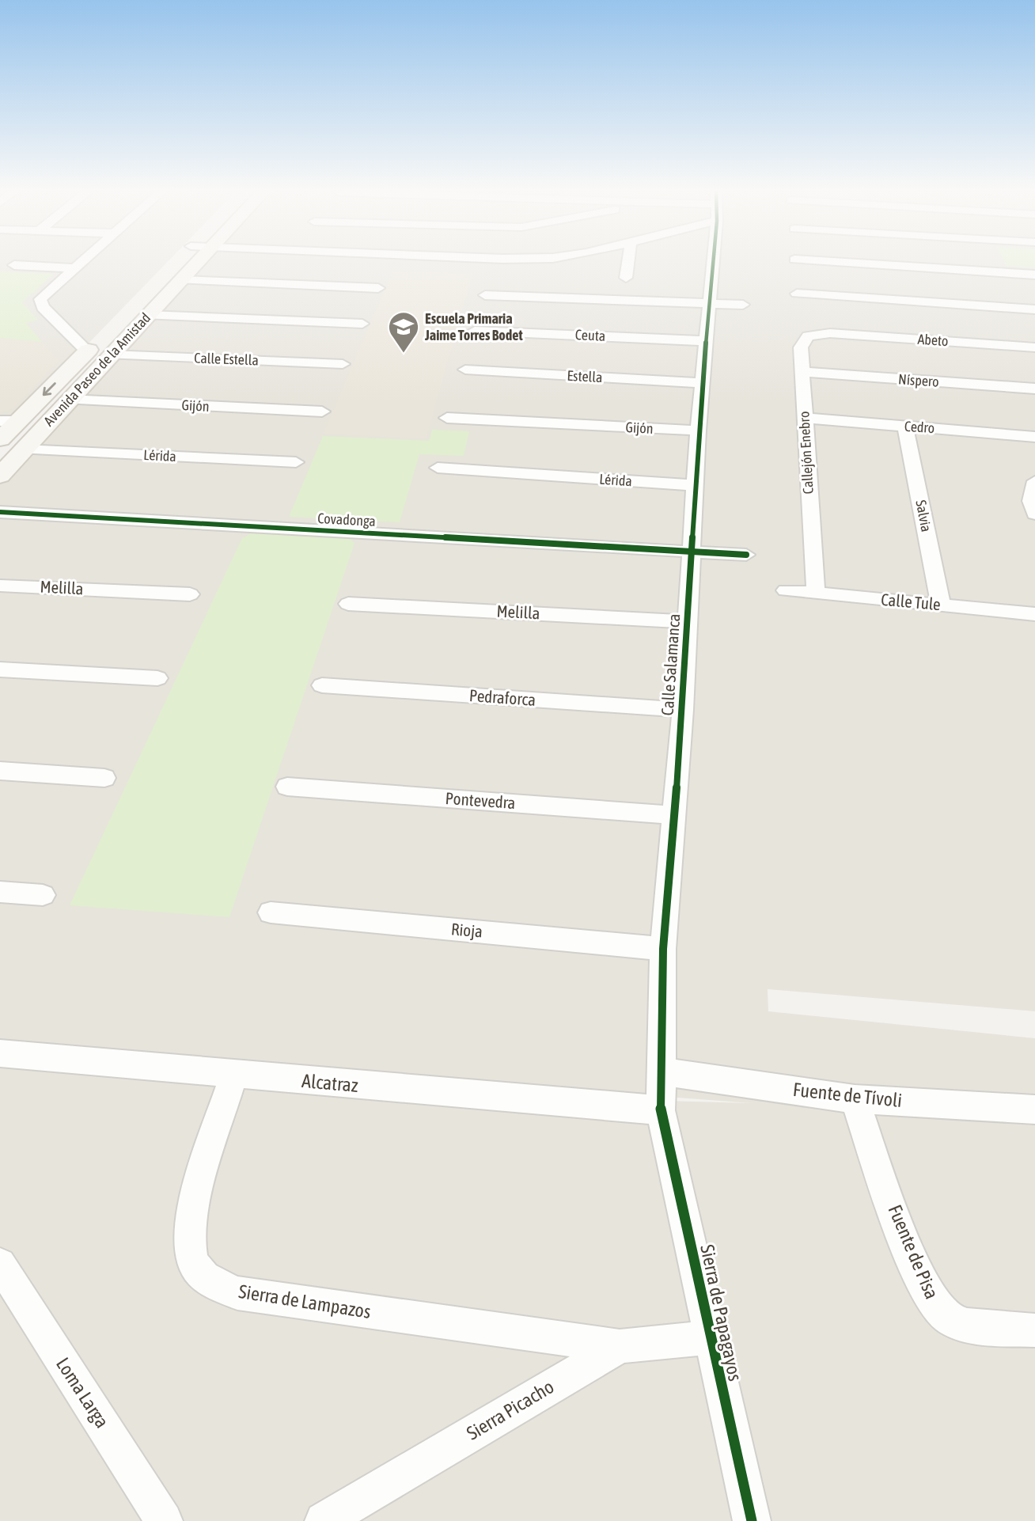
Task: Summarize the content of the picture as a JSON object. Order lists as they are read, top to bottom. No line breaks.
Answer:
{"streets":{"street":["Ceuta","Abeto","Calle Estella","Avenida Paseo de la Amistad","Estella","Níspero","Gijón","Cedro","Callejón Enebro","Lérida","Salvia","Covadonga","Melilla","Calle Tule","Calle Salamanca","Pedraforca","Pontevedra","Rioja","Alcatraz","Fuente de Tívoli","Fuente de Pisa","Sierra de Lampazos","Sierra de Papagayos","Loma Larga","Sierra Picacho"]},"crossings":[["Ceuta","Calle Salamanca"],["Abeto","Callejón Enebro"],["Calle Estella","Avenida Paseo de la Amistad"],["Avenida Paseo de la Amistad","Gijón"],["Avenida Paseo de la Amistad","Lérida"],["Estella","Calle Salamanca"],["Níspero","Callejón Enebro"],["Gijón","Calle Salamanca"],["Cedro","Callejón Enebro"],["Cedro","Salvia"],["Callejón Enebro","Calle Tule"],["Lérida","Calle Salamanca"],["Salvia","Calle Tule"],["Covadonga","Calle Salamanca"],["Melilla","Calle Salamanca"],["Calle Salamanca","Pedraforca"],["Calle Salamanca","Pontevedra"],["Calle Salamanca","Rioja"],["Calle Salamanca","Alcatraz"],["Calle Salamanca","Fuente de Tívoli"],["Calle Salamanca","Sierra de Papagayos"],["Alcatraz","Sierra de Lampazos"],["Alcatraz","Sierra de Papagayos"],["Fuente de Tívoli","Fuente de Pisa"],["Sierra de Lampazos","Sierra Picacho"],["Sierra de Papagayos","Sierra Picacho"]],"places":{"school or university":["Escuela Primaria Jaime Torres Bodet"]}}
